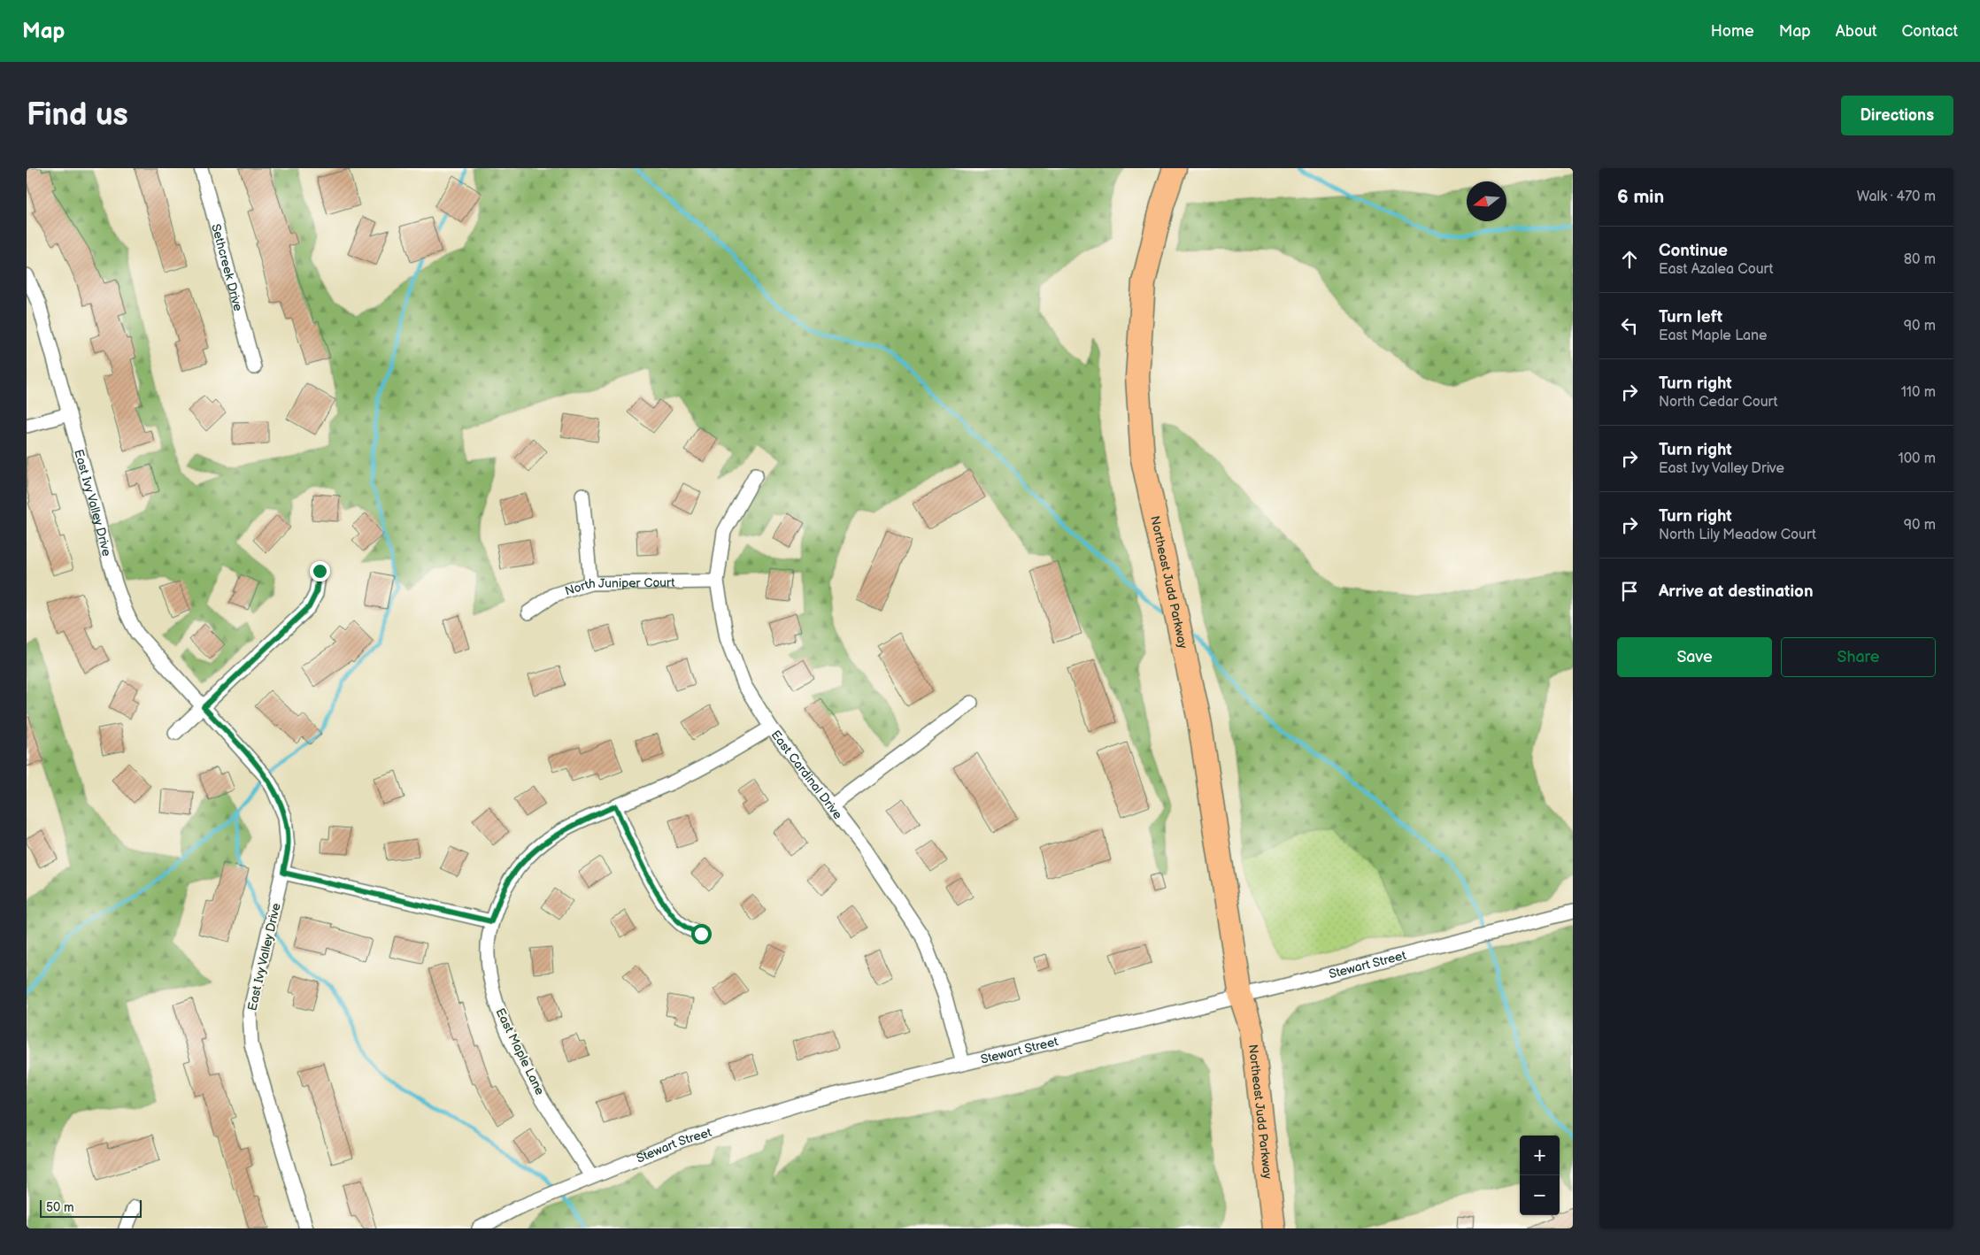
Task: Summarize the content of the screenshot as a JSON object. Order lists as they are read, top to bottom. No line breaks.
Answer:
{"streets":{"highway":["Northeast Judd Parkway"],"street":["Sethcreek Drive","East Ivy Valley Drive","North Juniper Court","East Cardinal Drive","Stewart Street","East Maple Lane"]},"crossings":[["Northeast Judd Parkway","Stewart Street"],["North Juniper Court","East Cardinal Drive"],["East Cardinal Drive","Stewart Street"],["East Cardinal Drive","East Maple Lane"],["Stewart Street","East Maple Lane"]],"scale_bar":"50 m","north":"left","page":{"header":"Map","nav":["Home","Map","About","Contact"],"buttons":["Directions",["Save","Share"]],"title":"Find us","heading":["6 min","Walk · 470 m"],"list":[["Continue","East Azalea Court","80 m"],["Turn left","East Maple Lane","90 m"],["Turn right","North Cedar Court","110 m"],["Turn right","East Ivy Valley Drive","100 m"],["Turn right","North Lily Meadow Court","90 m"],"Arrive at destination"],"map_buttons":["+","−"],"scale":"50 m"}}
